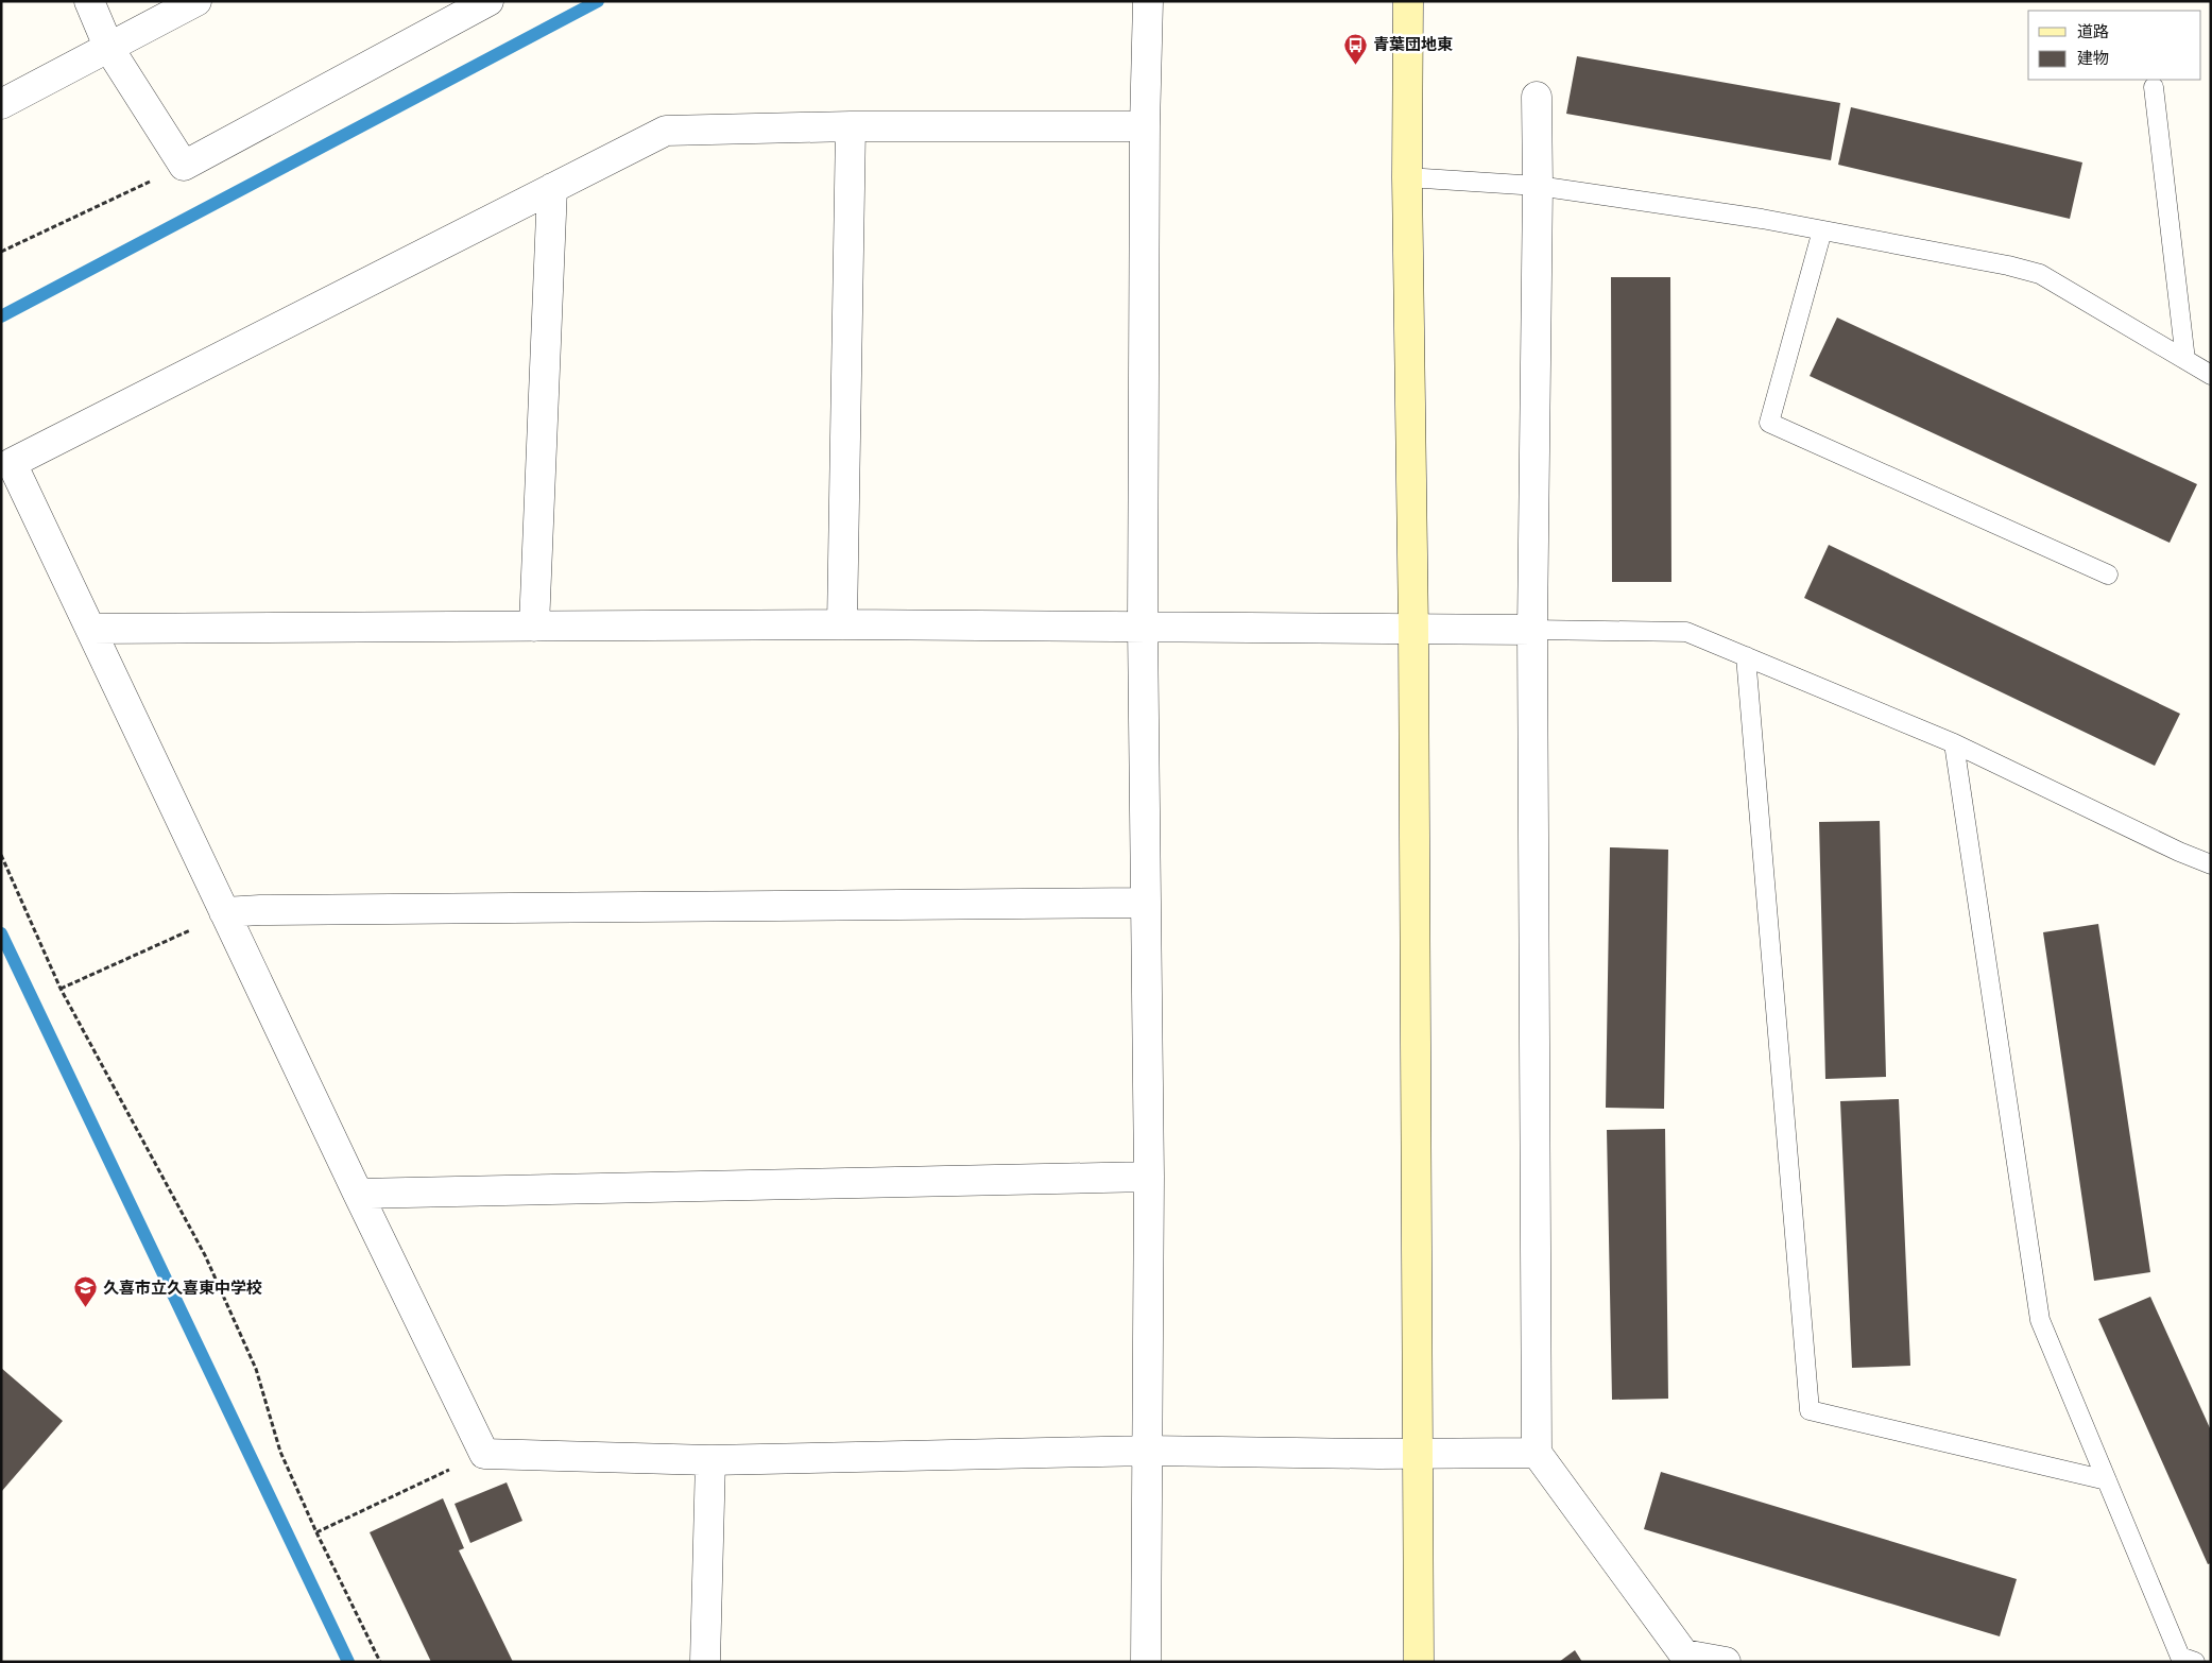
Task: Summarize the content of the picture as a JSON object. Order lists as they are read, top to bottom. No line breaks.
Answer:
{"places":{"bus stop":["青葉団地東"],"school or university":["久喜市立久喜東中学校"]},"legend":["道路","建物"]}
